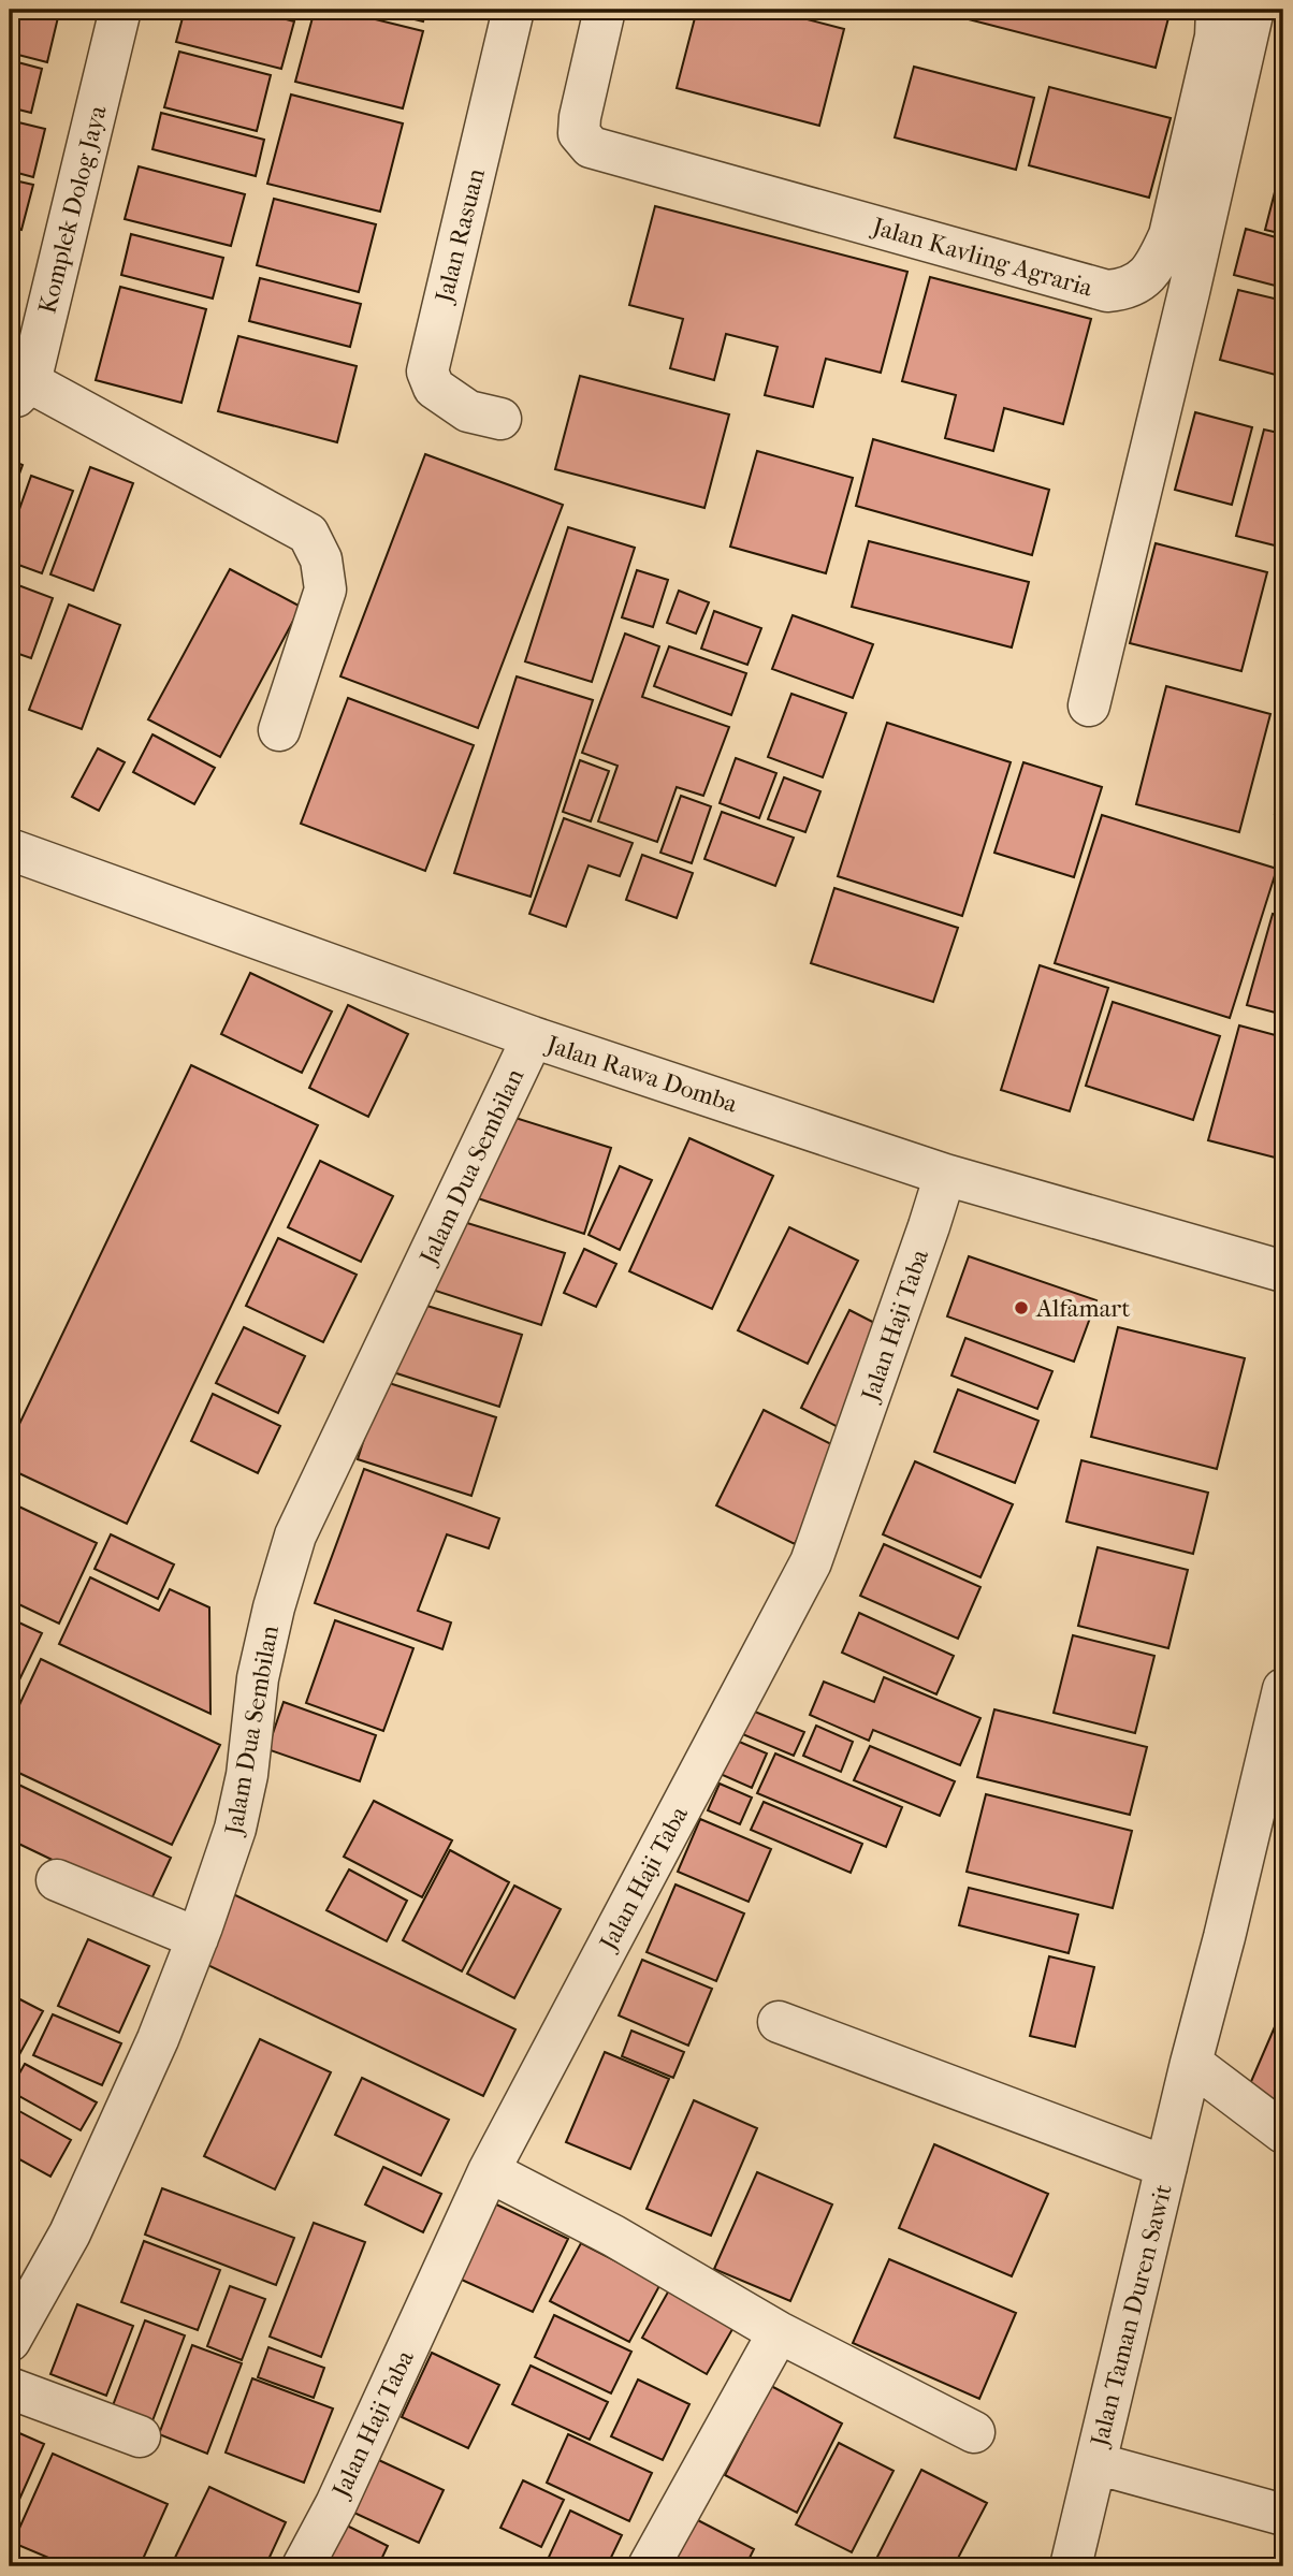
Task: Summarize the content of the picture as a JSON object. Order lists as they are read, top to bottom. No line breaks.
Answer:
{"streets":{"street":["Komplek Dolog Jaya","Jalan Rasuan","Jalan Kavling Agraria","Jalan Rawa Domba","Jalam Dua Sembilan","Jalan Haji Taba","Jalan Taman Duren Sawit"]},"crossings":[["Jalan Rawa Domba","Jalam Dua Sembilan"],["Jalan Rawa Domba","Jalan Haji Taba"]],"places":["Alfamart"]}
